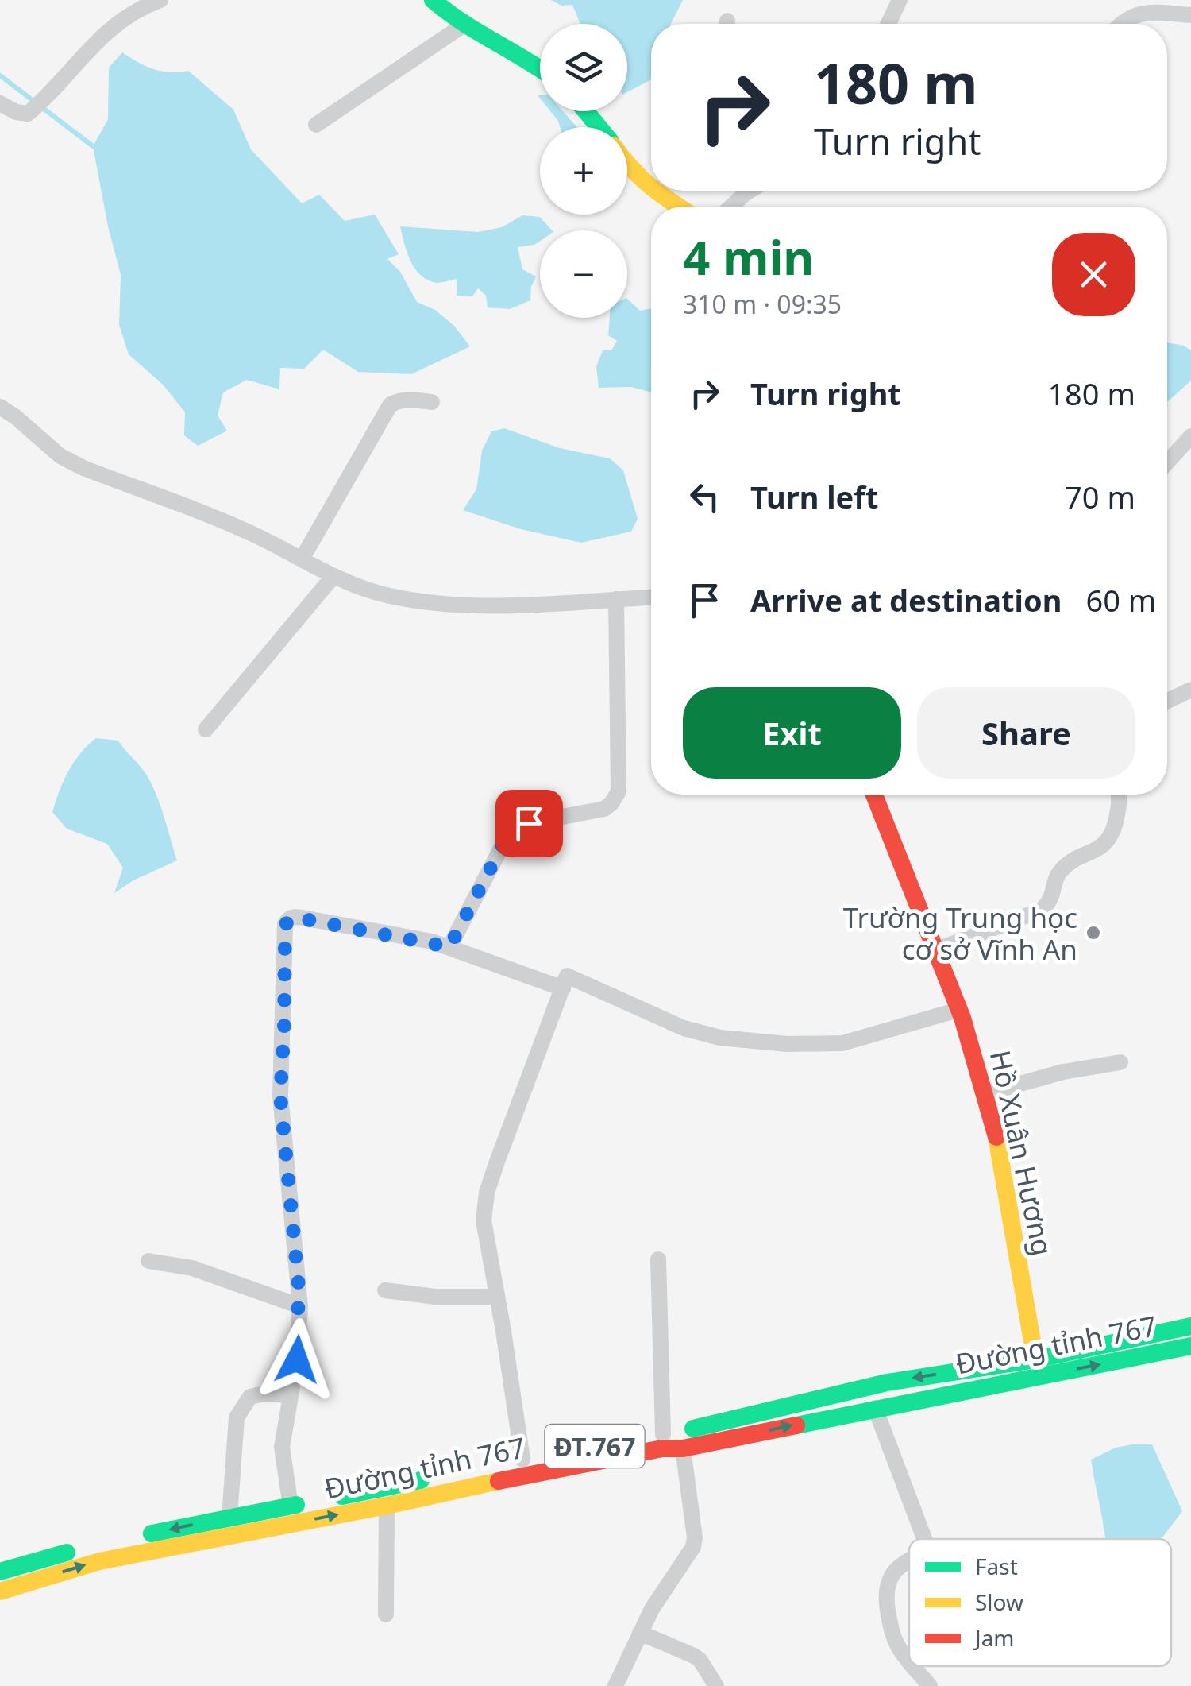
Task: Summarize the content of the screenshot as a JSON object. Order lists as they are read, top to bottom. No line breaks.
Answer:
{"streets":{"main road":["Hồ Xuân Hương","Đường tỉnh 767","ĐT.767"]},"crossings":[["Hồ Xuân Hương","Đường tỉnh 767"]],"places":["Trường Trung học cơ sở Vĩnh An"],"legend":["Fast","Slow","Jam"],"page":{"map_buttons":["+","−"],"turn":["180 m","Turn right"],"heading":["4 min","310 m · 09:35"],"list":[{"name":"Turn right","value":"180 m"},{"name":"Turn left","value":"70 m"},{"name":"Arrive at destination","value":"60 m"}],"buttons":["Exit","Share"]}}
